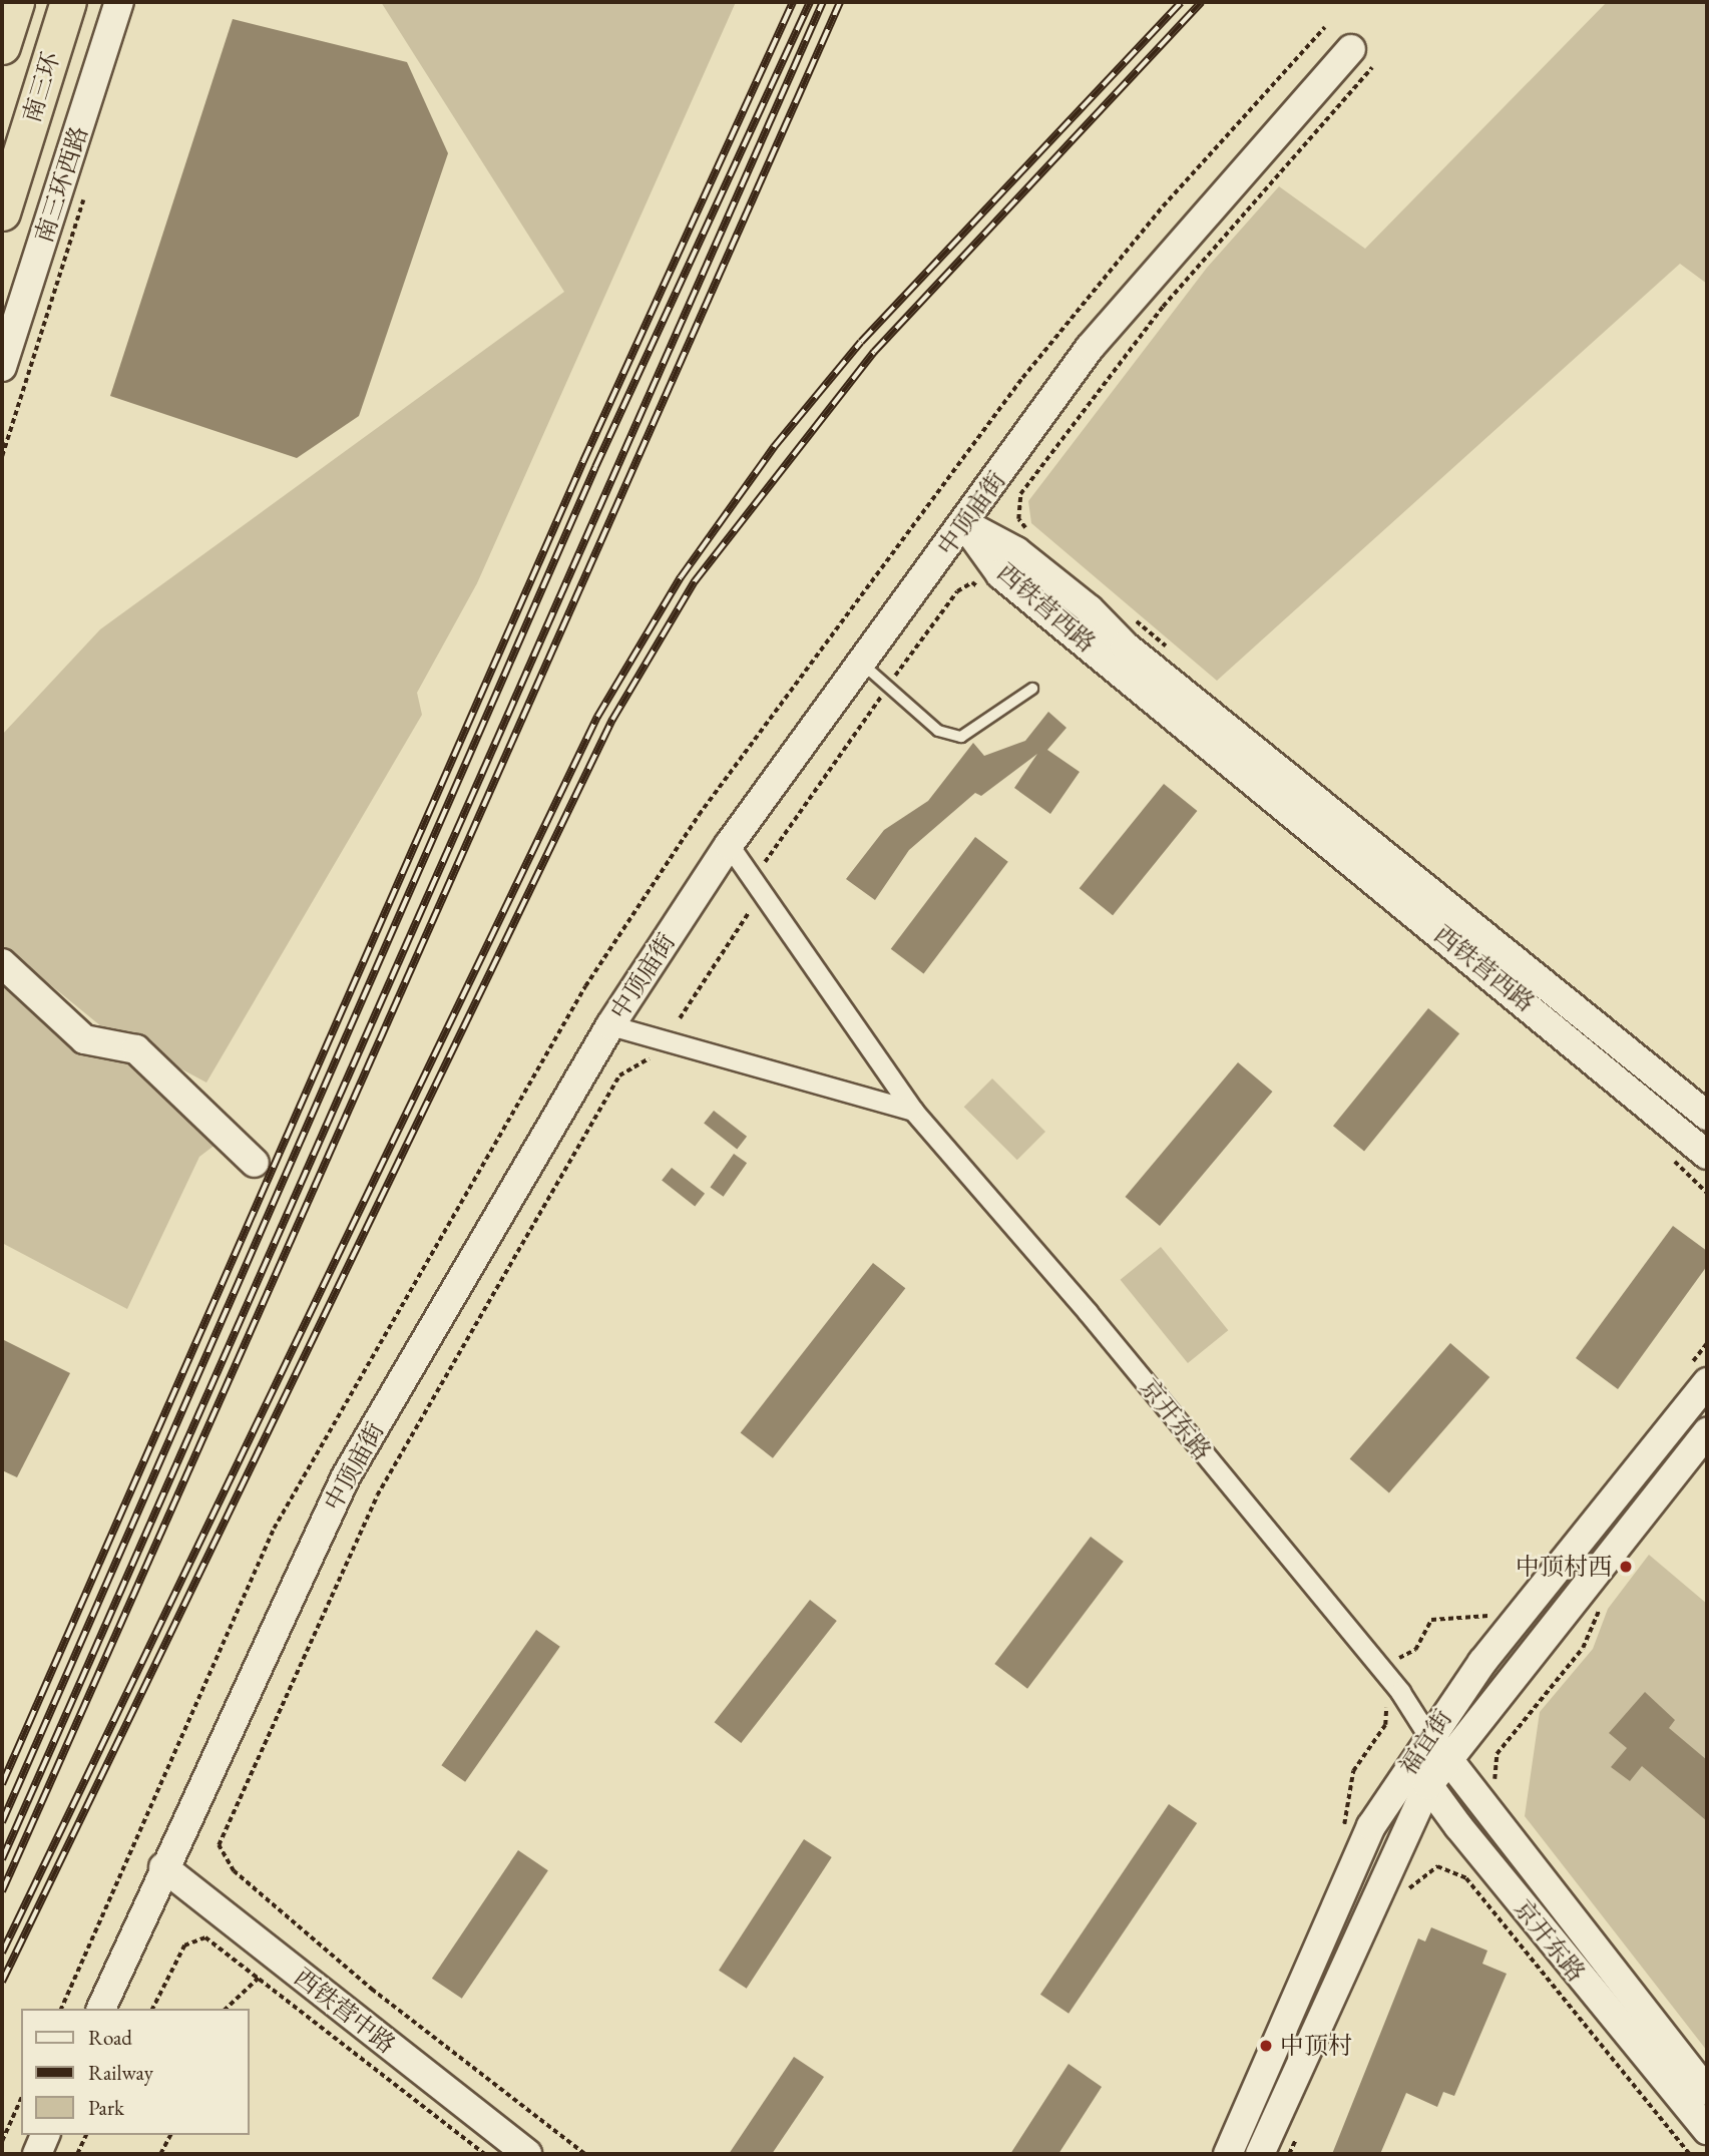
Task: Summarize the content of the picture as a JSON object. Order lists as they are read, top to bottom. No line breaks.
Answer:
{"streets":{"highway":["南三环"],"street":["南三环西路","中顶庙街","西铁营西路","京开东路","福宜街","西铁营中路"]},"crossings":[["中顶庙街","西铁营西路"],["中顶庙街","西铁营中路"],["京开东路","福宜街"]],"places":["中顶村西","中顶村"],"legend":["Road","Railway","Park"]}
